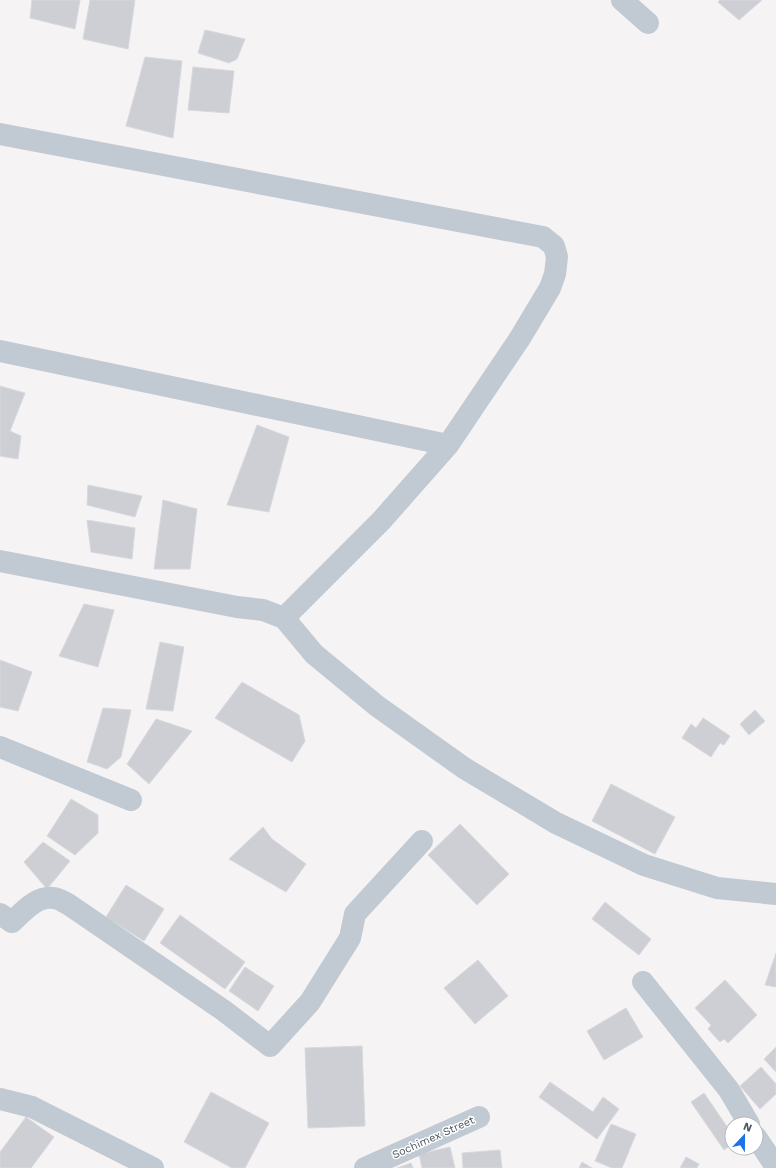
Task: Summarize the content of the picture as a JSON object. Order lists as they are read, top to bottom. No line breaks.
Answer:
{"streets":{"street":["Sochimex Street"]},"north":"top"}
